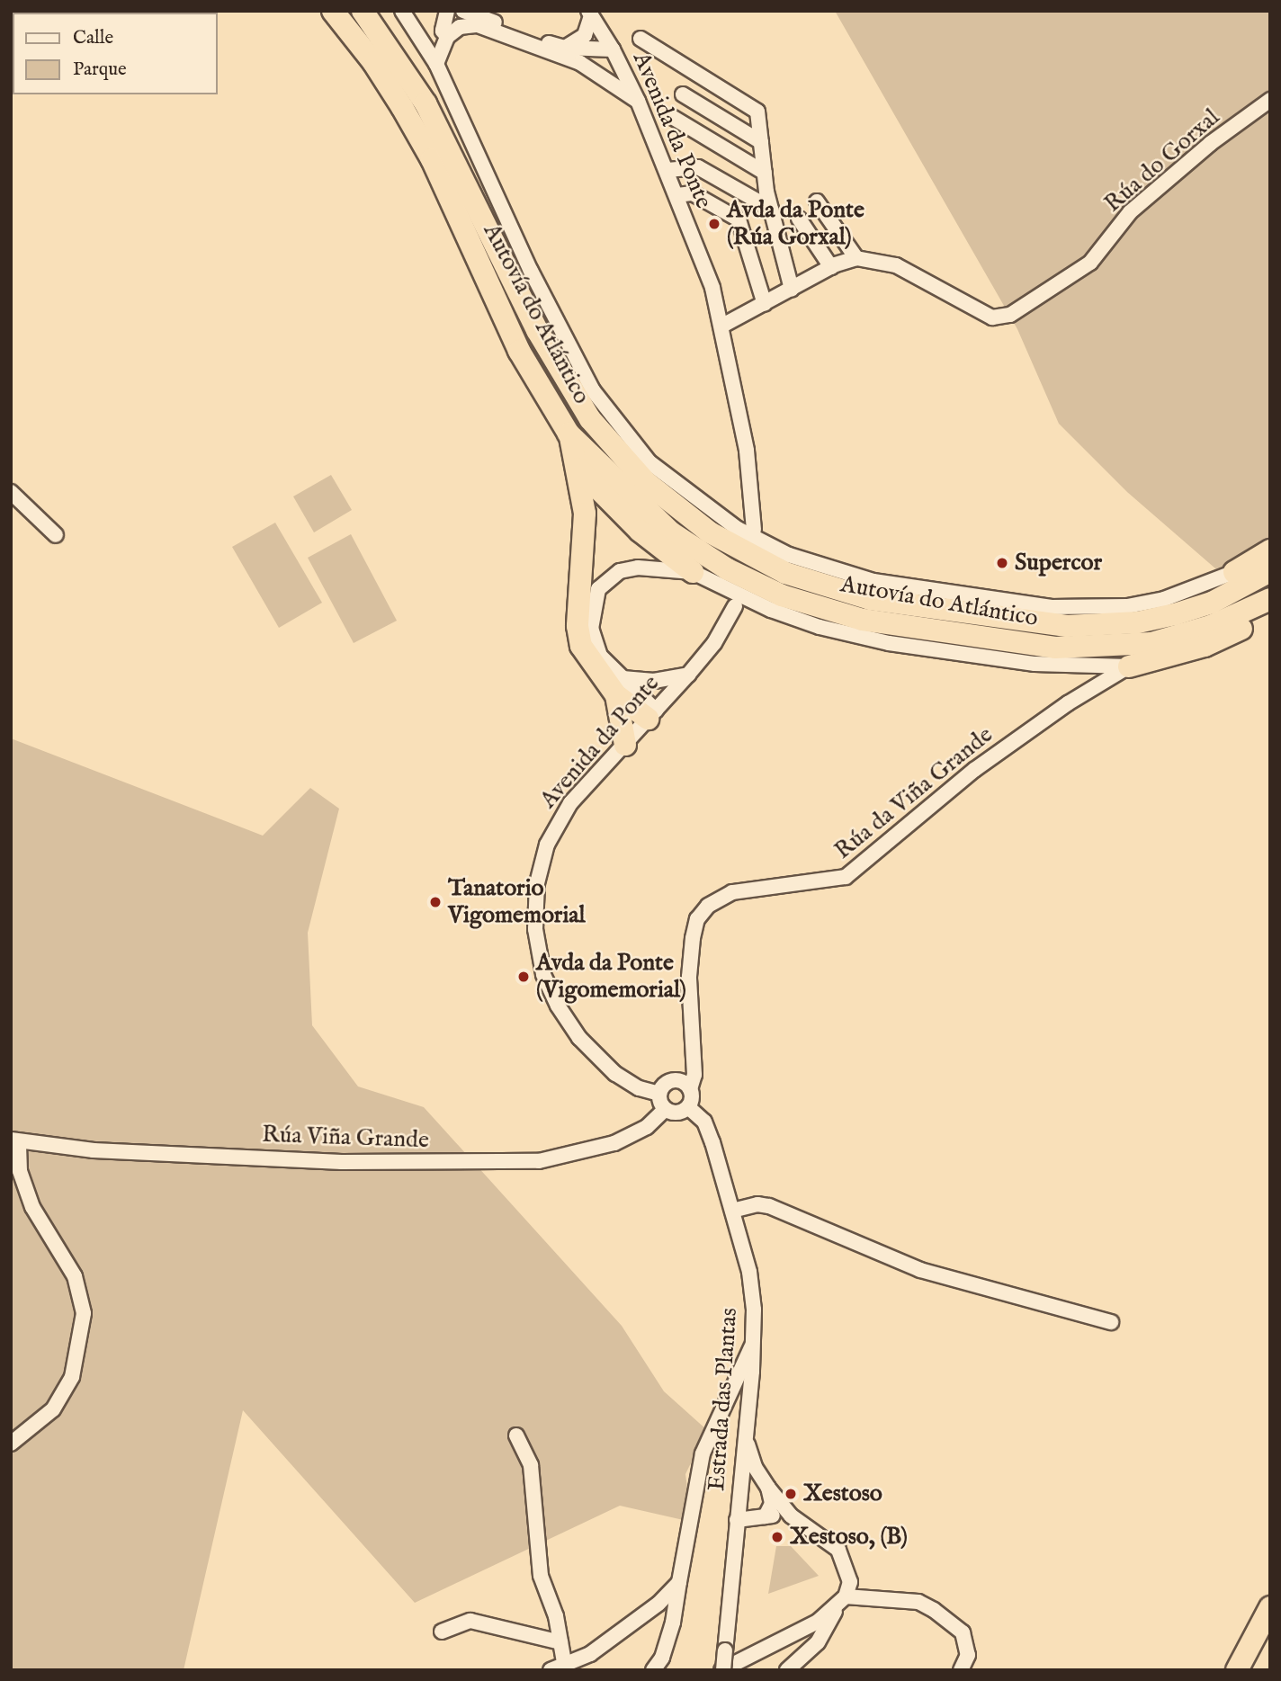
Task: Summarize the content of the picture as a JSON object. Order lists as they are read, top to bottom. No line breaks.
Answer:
{"streets":{"highway":["Autovía do Atlántico"],"street":["Avenida da Ponte","Rúa do Gorxal","Rúa da Viña Grande","Rúa Viña Grande","Estrada das Plantas"]},"crossings":[["Avenida da Ponte","Rúa da Viña Grande"],["Avenida da Ponte","Rúa Viña Grande"],["Avenida da Ponte","Estrada das Plantas"],["Rúa da Viña Grande","Rúa Viña Grande"],["Rúa da Viña Grande","Estrada das Plantas"],["Rúa Viña Grande","Estrada das Plantas"]],"places":["Avda da Ponte (Rúa Gorxal)","Supercor","Tanatorio Vigomemorial","Avda da Ponte (Vigomemorial)","Xestoso","Xestoso, (B)"],"legend":["Calle","Parque"]}
